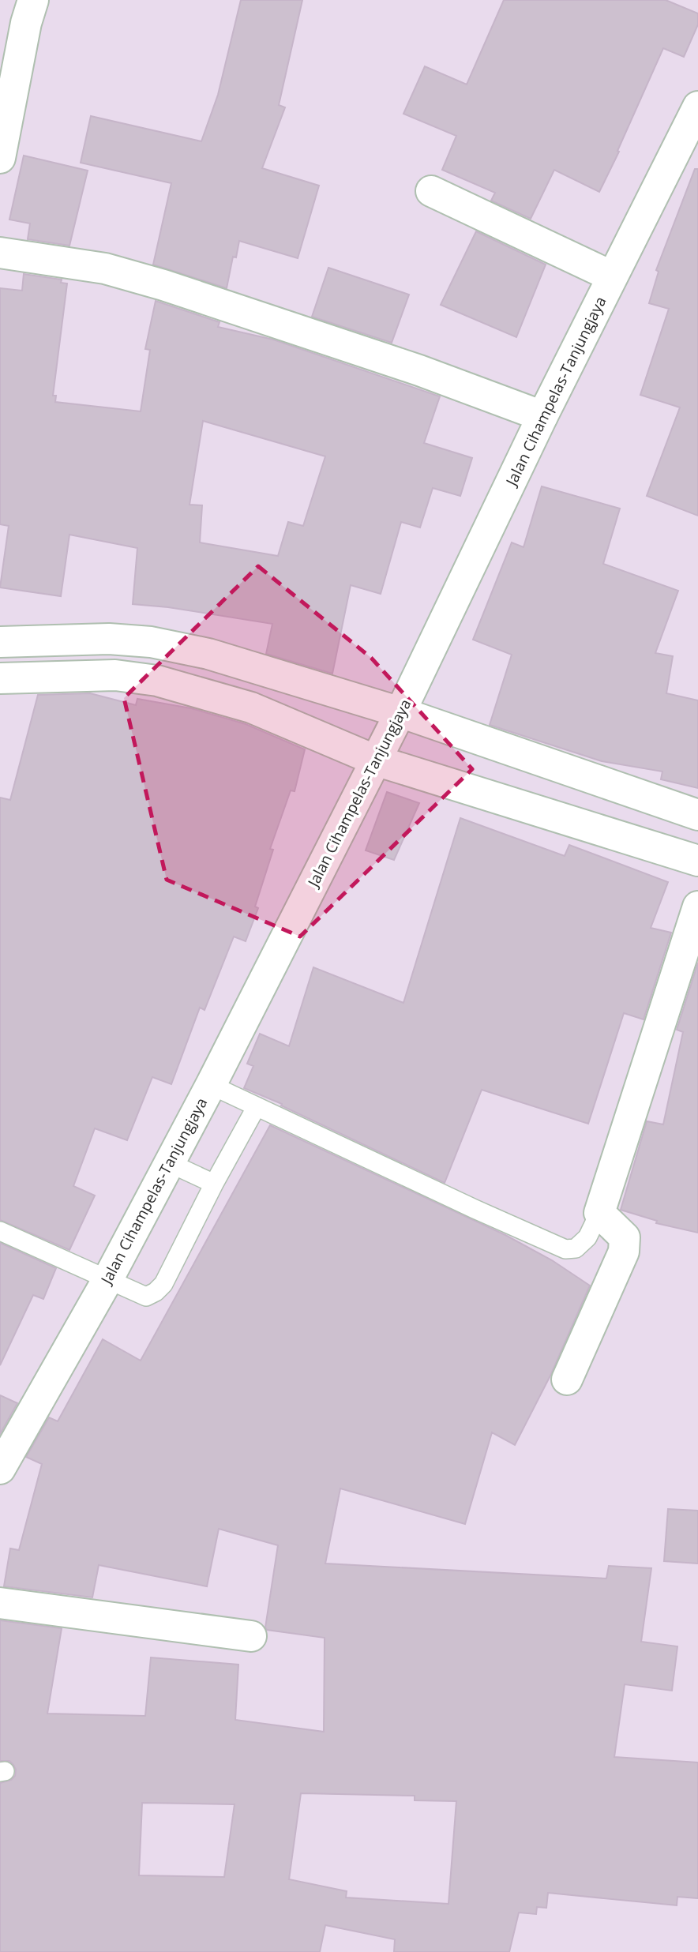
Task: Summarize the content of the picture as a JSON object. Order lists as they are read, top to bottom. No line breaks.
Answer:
{"streets":{"street":["Jalan Cihampelas-Tanjungjaya"]}}
